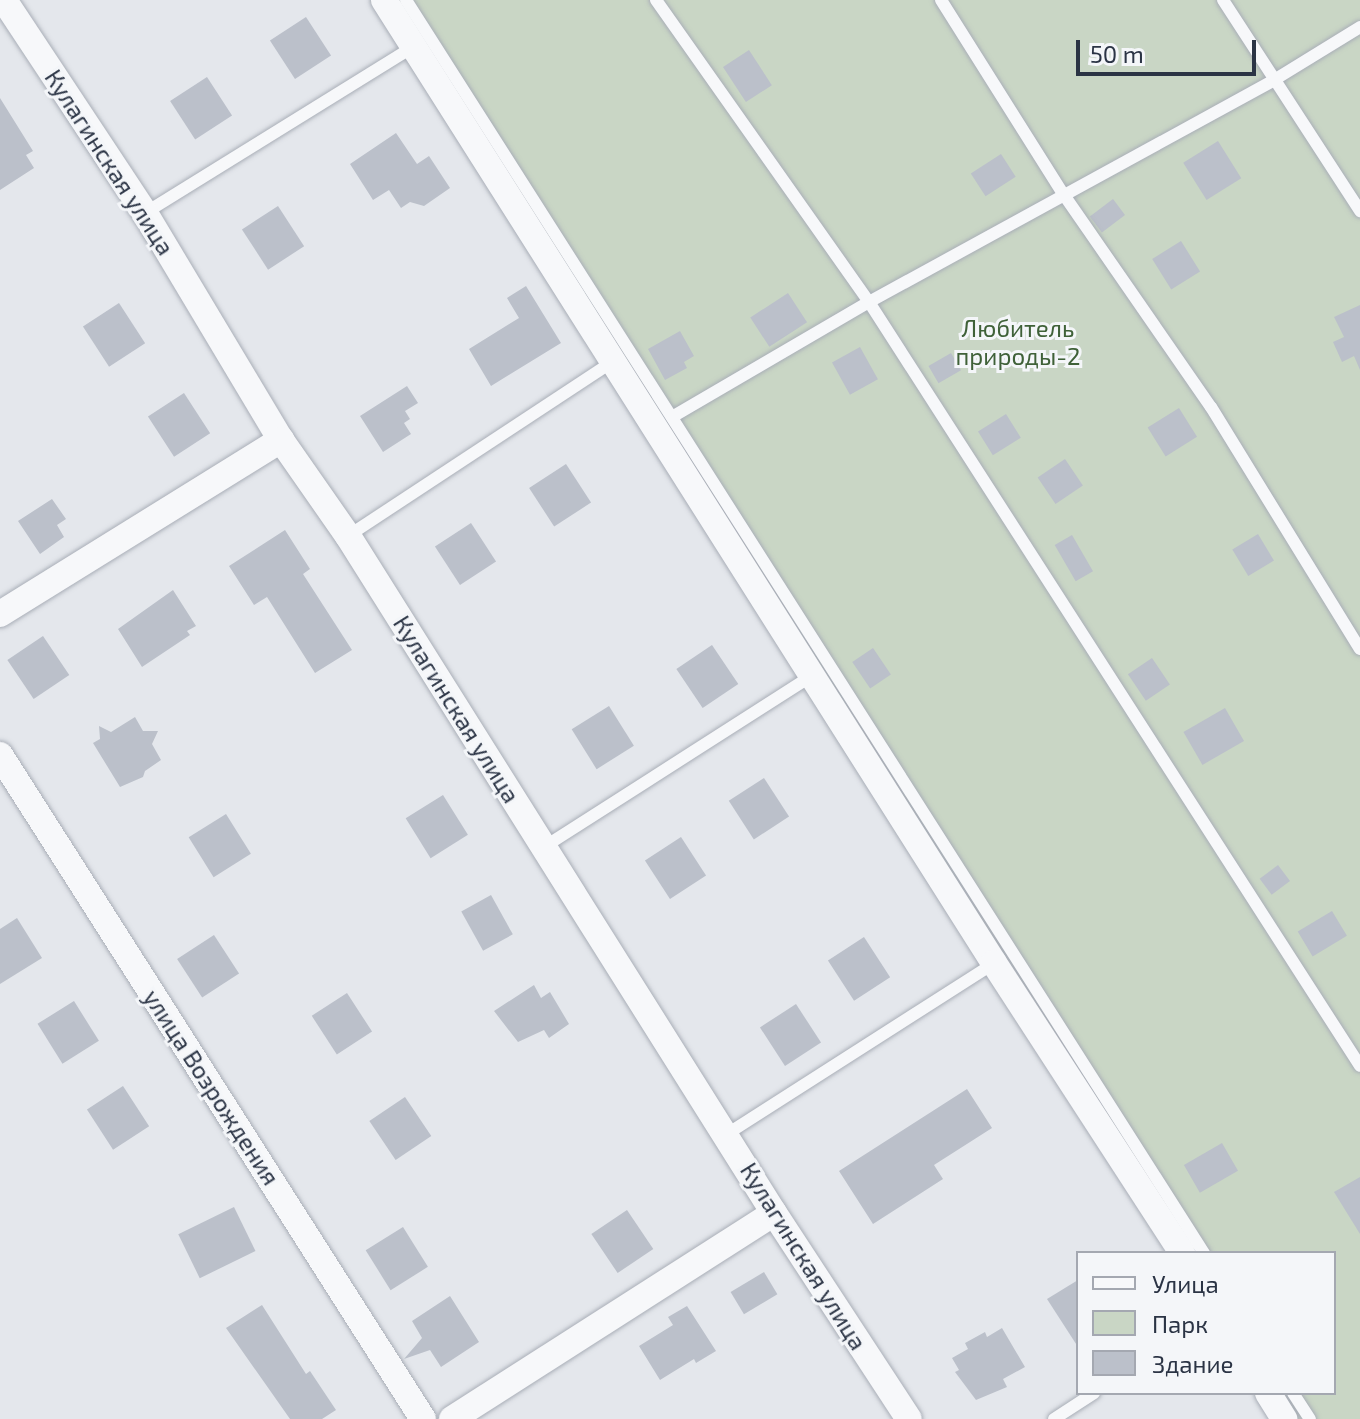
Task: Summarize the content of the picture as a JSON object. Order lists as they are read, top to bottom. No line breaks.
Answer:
{"streets":{"street":["Кулагинская улица","улица Возрождения"]},"parks":["Любитель природы-2"],"legend":["Улица","Парк","Здание"],"scale_bar":"50 m"}
